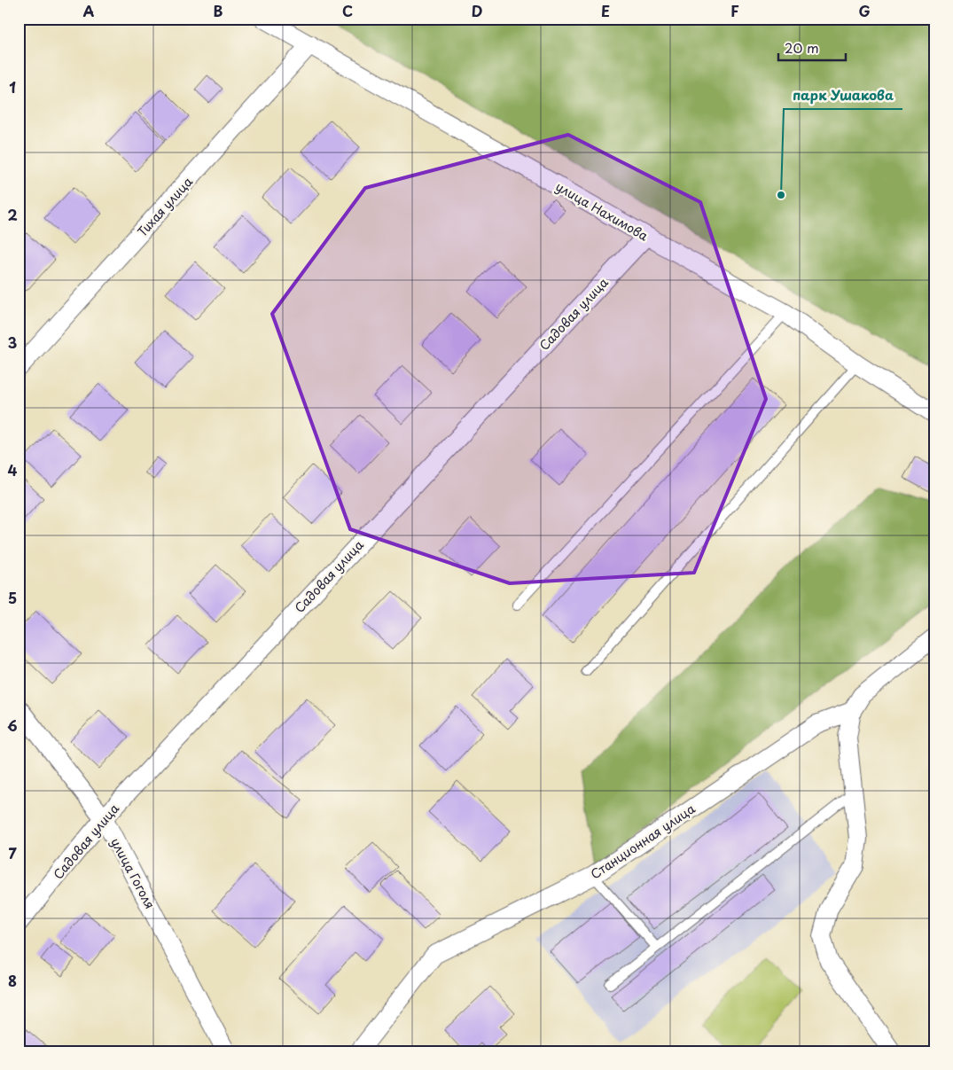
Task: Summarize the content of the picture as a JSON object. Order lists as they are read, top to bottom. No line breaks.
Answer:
{"streets":{"street":["Тихая улица","улица Нахимова","Садовая улица","Станционная улица","улица Гоголя"]},"crossings":[["Тихая улица","улица Нахимова"],["улица Нахимова","Садовая улица"],["Садовая улица","улица Гоголя"]],"places":["парк Ушакова"],"scale_bar":"20 m","grid":{"columns":["A","B","C","D","E","F","G"],"rows":["1","2","3","4","5","6","7","8"]}}
